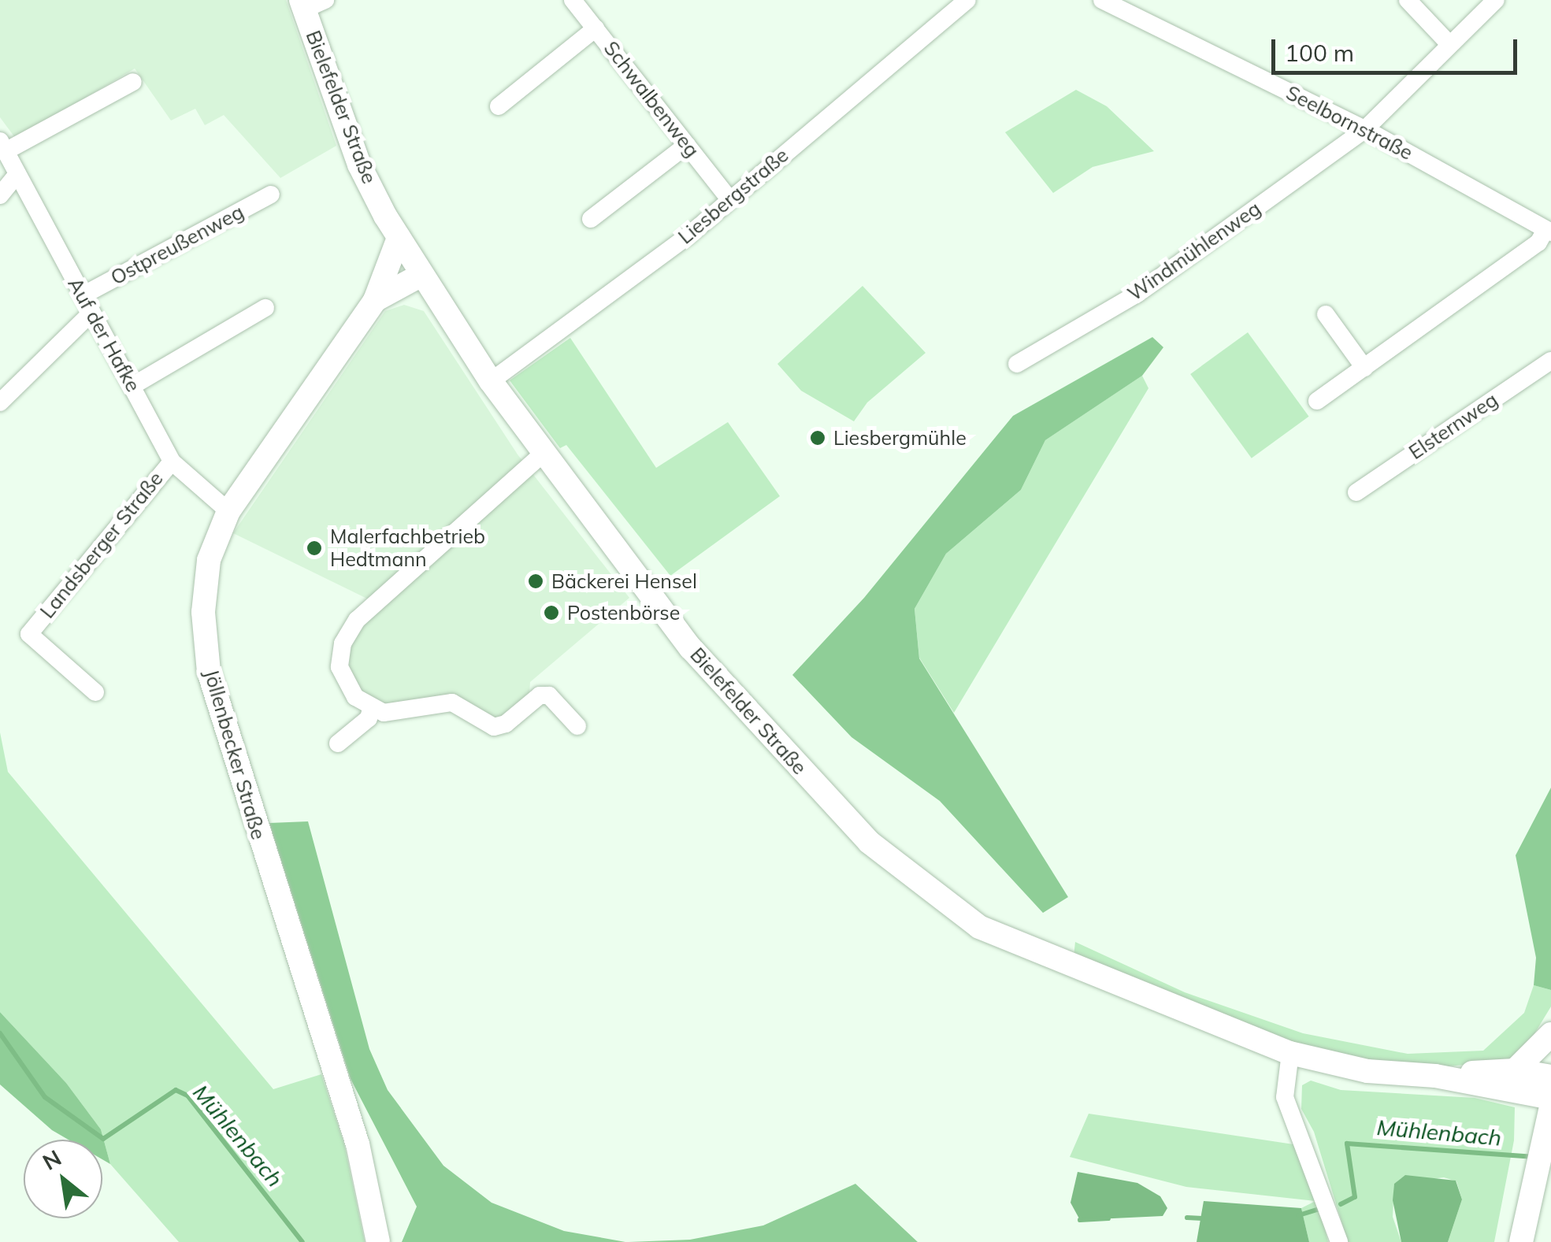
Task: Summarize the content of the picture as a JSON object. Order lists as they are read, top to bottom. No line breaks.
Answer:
{"streets":{"main road":["Bielefelder Straße","Jöllenbecker Straße"],"street":["Schwalbenweg","Seelbornstraße","Liesbergstraße","Ostpreußenweg","Windmühlenweg","Auf der Hafke","Elsternweg","Landsberger Straße"]},"crossings":[["Schwalbenweg","Liesbergstraße"],["Bielefelder Straße","Liesbergstraße"],["Bielefelder Straße","Jöllenbecker Straße"],["Seelbornstraße","Windmühlenweg"],["Ostpreußenweg","Auf der Hafke"],["Auf der Hafke","Landsberger Straße"],["Auf der Hafke","Jöllenbecker Straße"]],"water":["Mühlenbach"],"places":["Liesbergmühle","Malerfachbetrieb Hedtmann","Bäckerei Hensel","Postenbörse"],"scale_bar":"100 m","north":"top left"}
